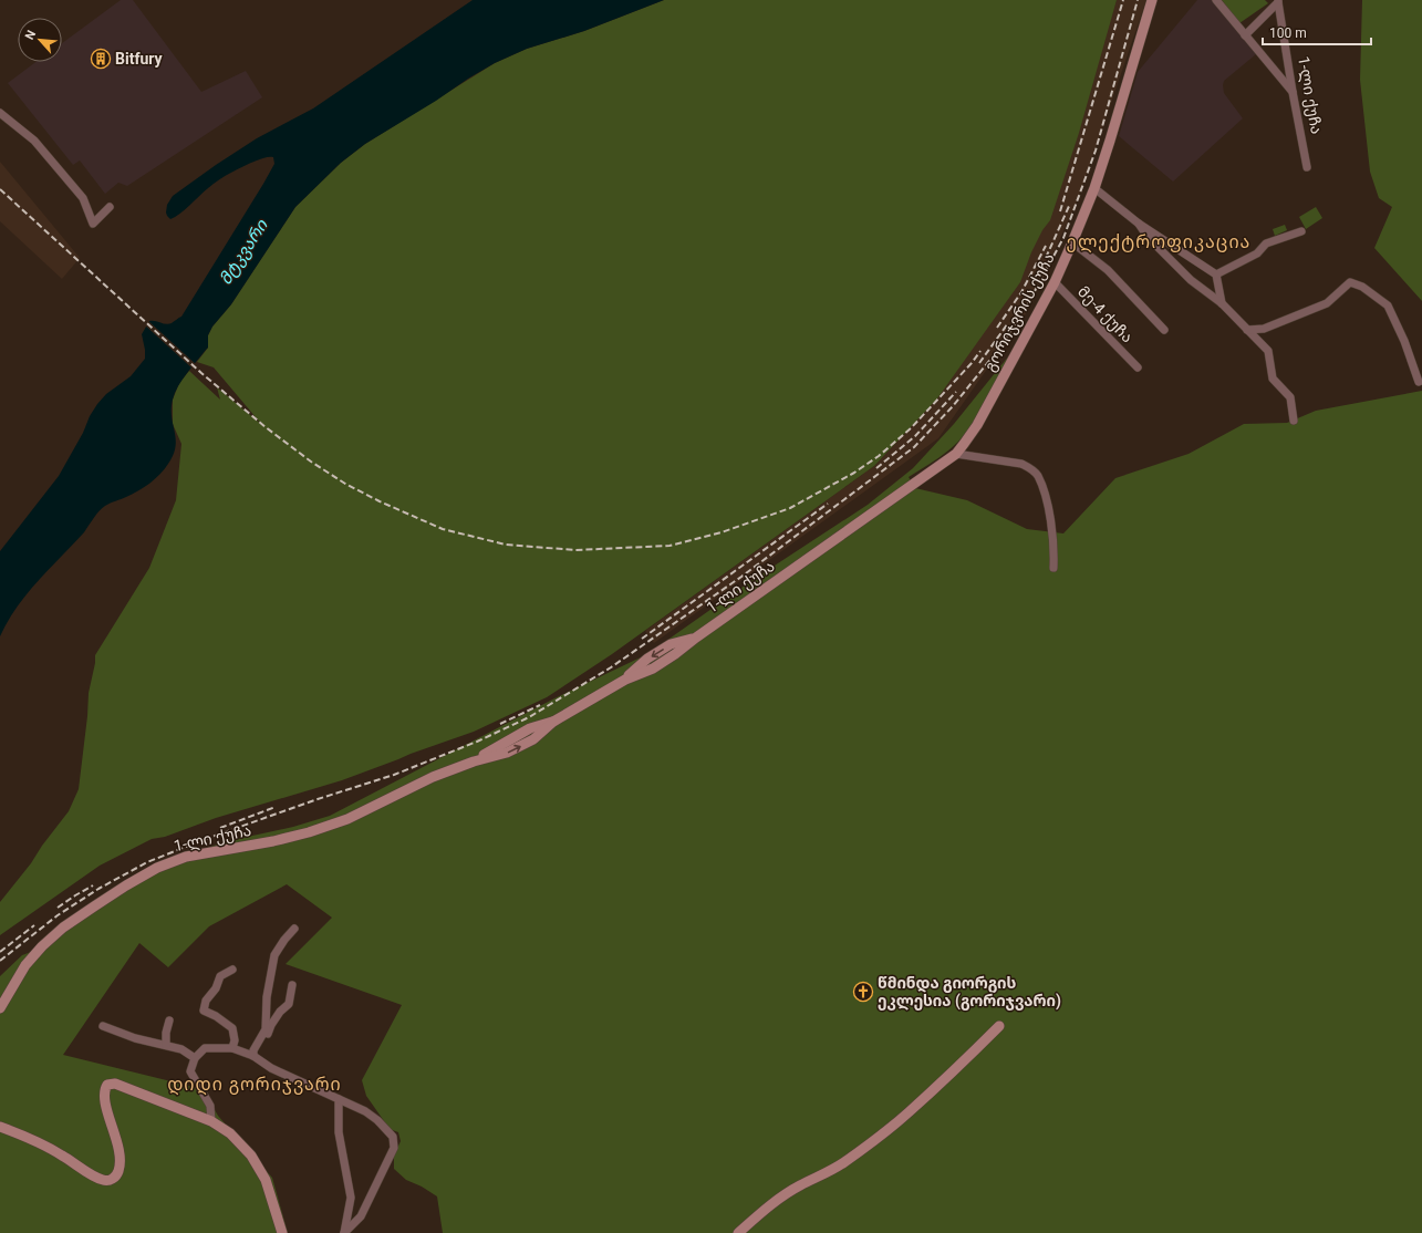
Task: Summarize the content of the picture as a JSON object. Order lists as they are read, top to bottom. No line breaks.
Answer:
{"streets":{"main road":["1-ლი ქუჩა","გორიჯვრის ქუჩა"],"street":["მე-4 ქუჩა"]},"crossings":[["1-ლი ქუჩა","გორიჯვრის ქუჩა"],["გორიჯვრის ქუჩა","მე-4 ქუჩა"]],"districts":["ელექტროფიკაცია","დიდი გორიჯვარი"],"water":["მტკვარი"],"places":{"building":["Bitfury"],"church":["წმინდა გიორგის ეკლესია (გორიჯვარი)"]},"scale_bar":"100 m","north":"top left"}
